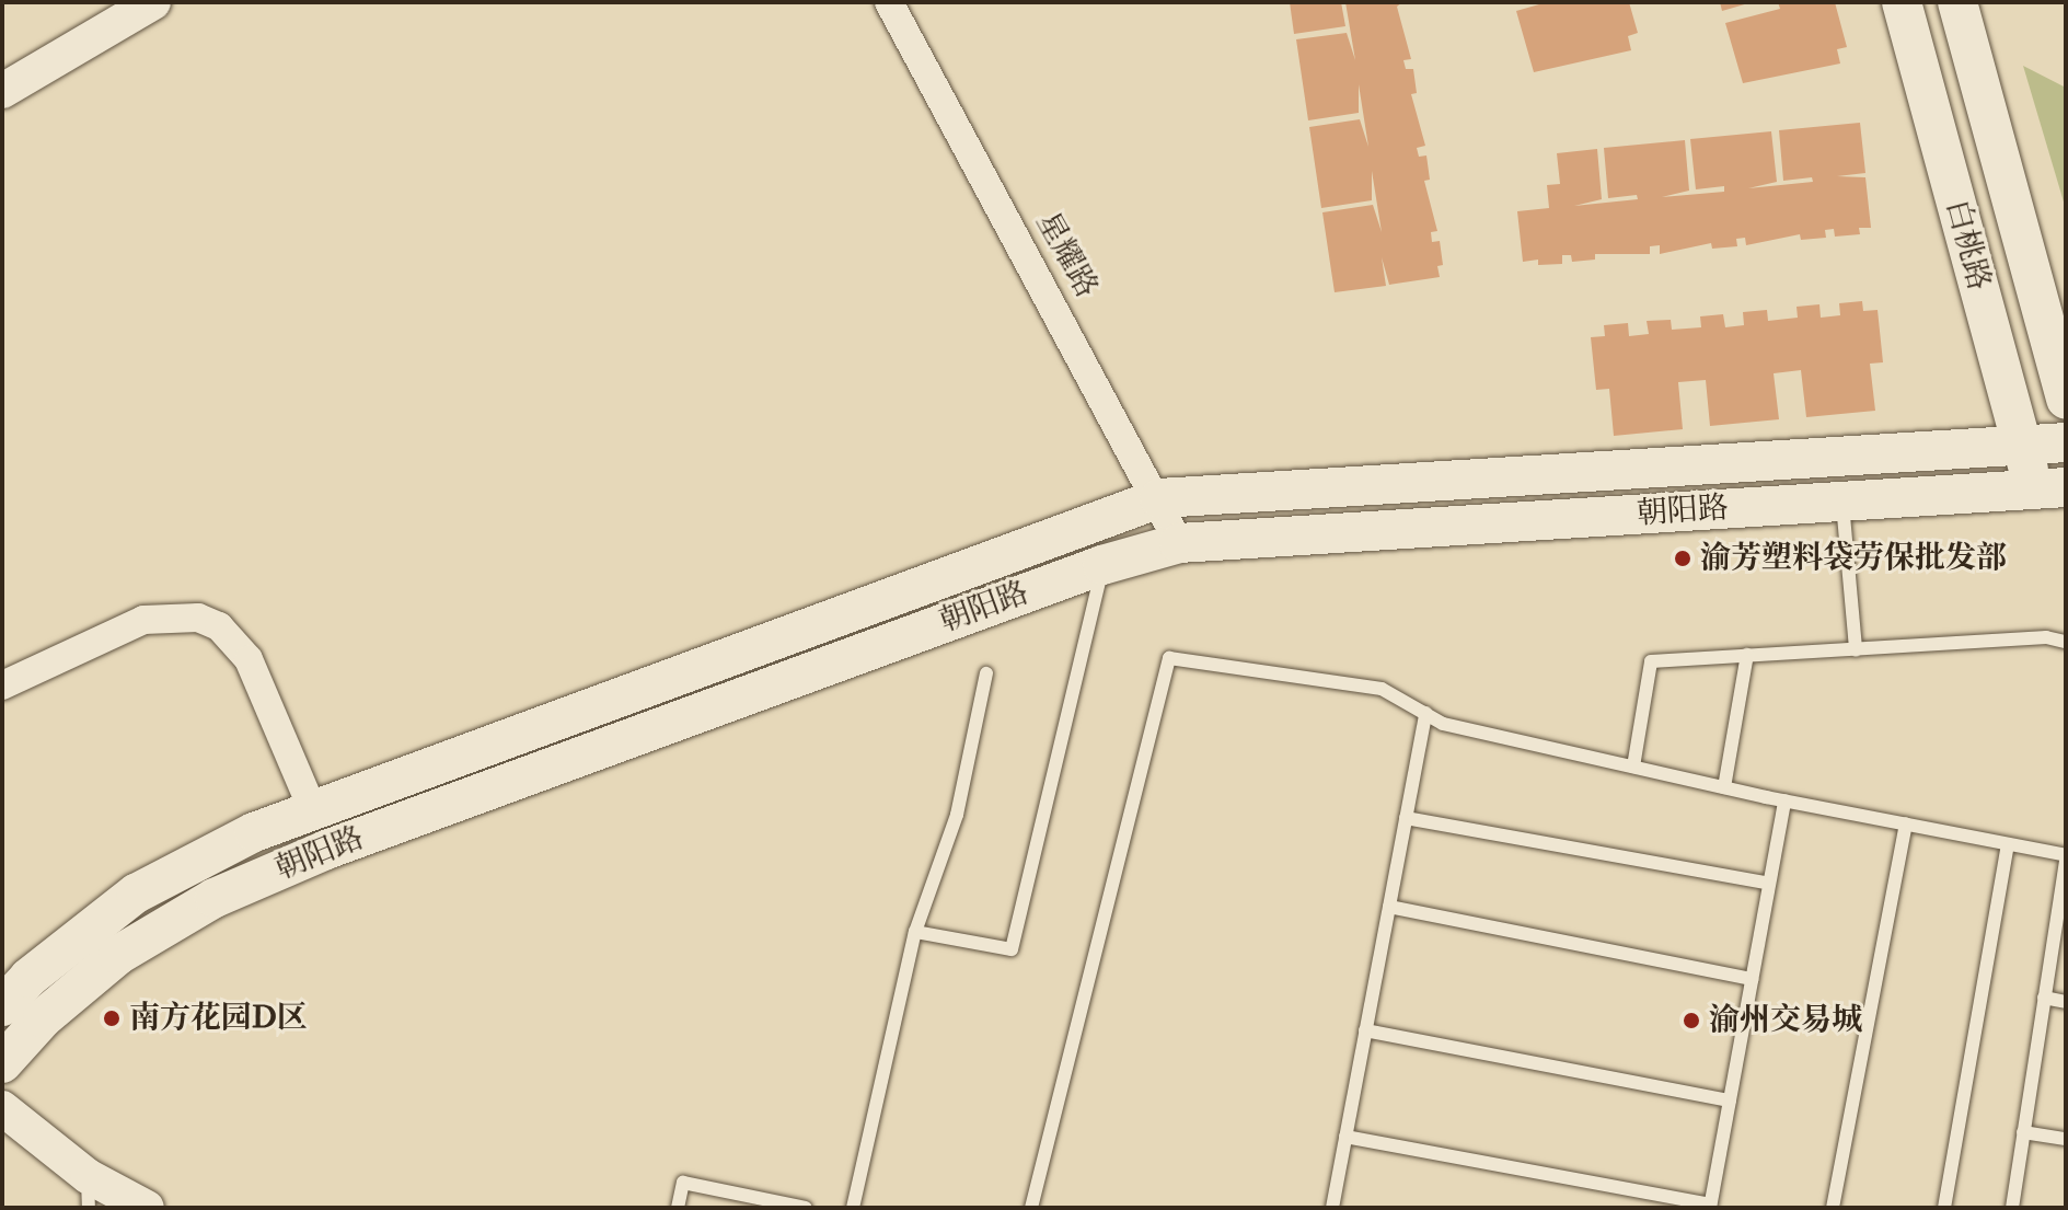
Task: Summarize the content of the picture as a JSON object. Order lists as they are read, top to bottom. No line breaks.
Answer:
{"streets":{"main road":["白桃路","朝阳路"],"street":["星耀路"]},"crossings":[["白桃路","朝阳路"],["星耀路","朝阳路"]],"places":["渝芳塑料袋劳保批发部","南方花园D区","渝州交易城"]}
